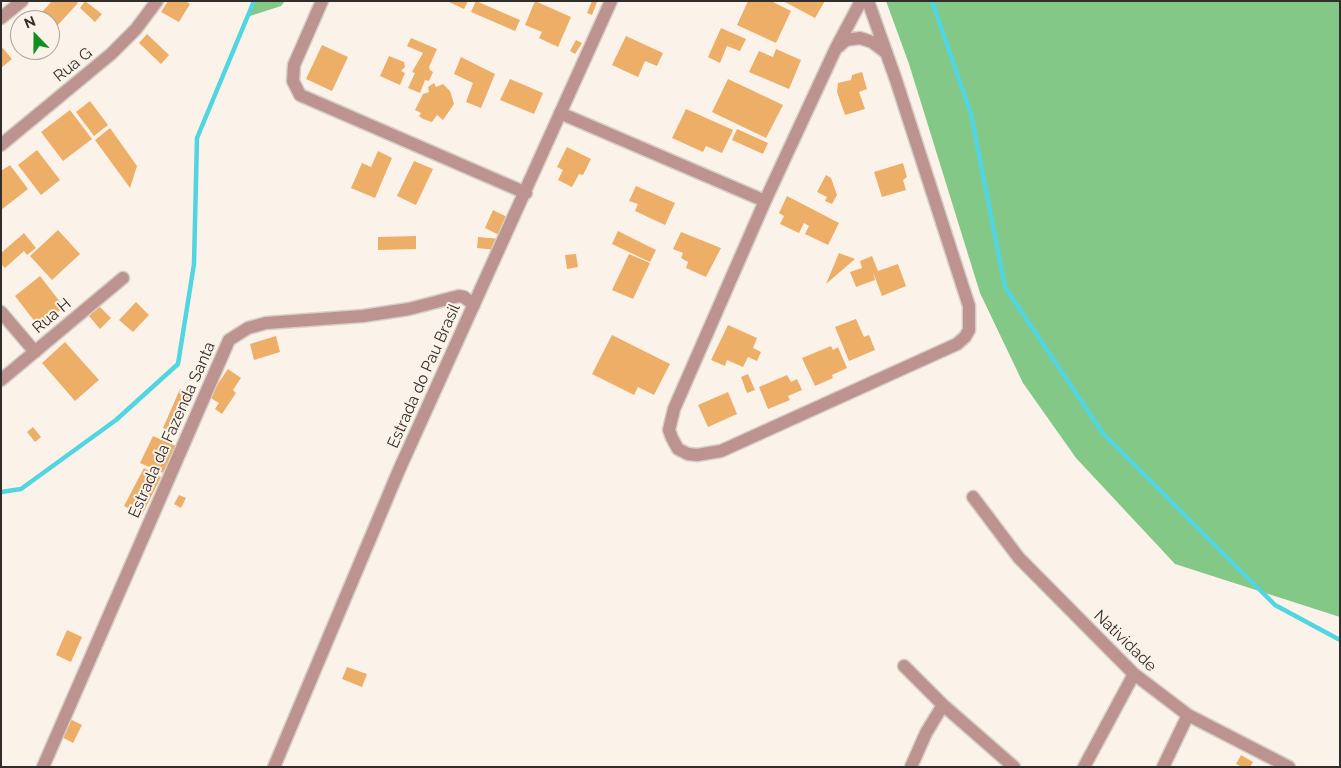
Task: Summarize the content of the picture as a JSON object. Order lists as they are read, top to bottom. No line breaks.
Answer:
{"streets":{"street":["Rua G","Rua H","Estrada do Pau Brasil","Estrada da Fazenda Santa","Natividade"]},"crossings":[["Estrada do Pau Brasil","Estrada da Fazenda Santa"]],"north":"top"}
